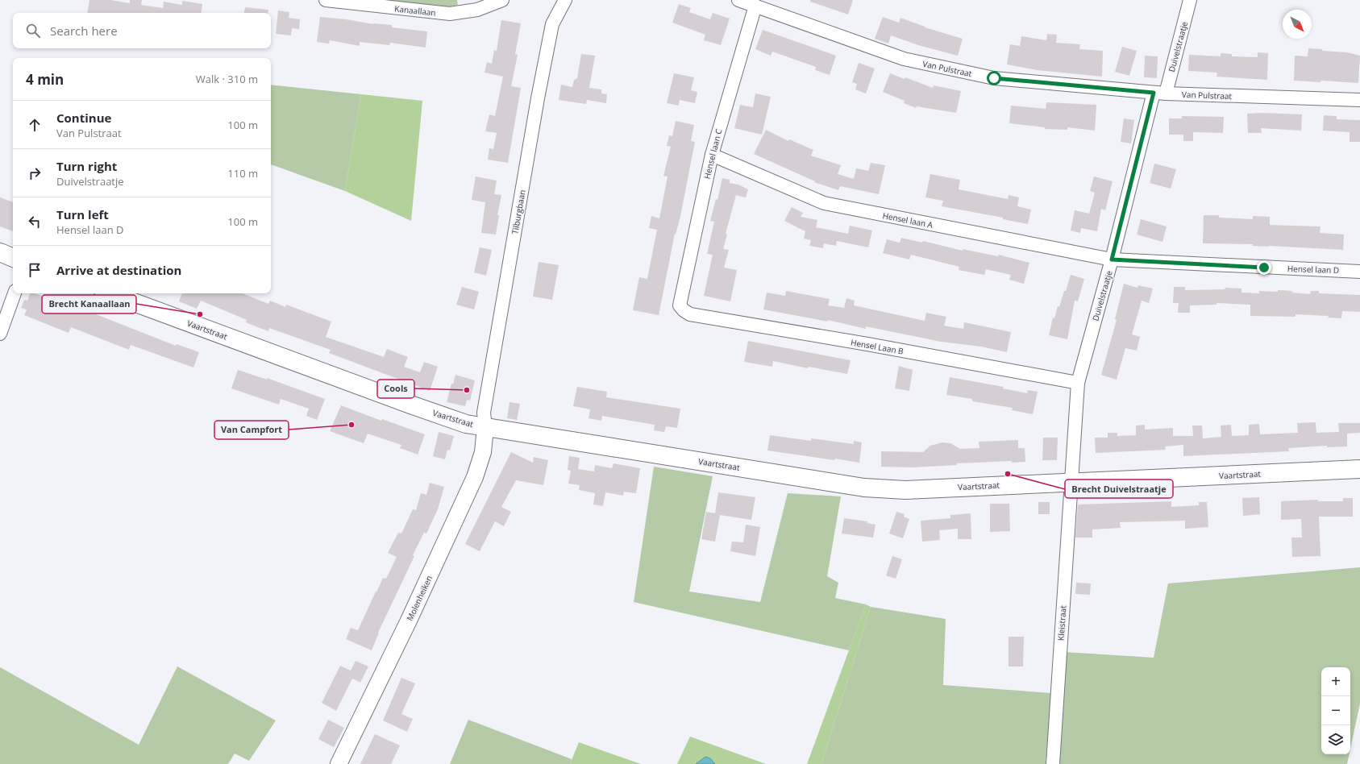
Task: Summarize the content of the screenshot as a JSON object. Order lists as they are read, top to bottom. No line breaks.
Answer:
{"streets":{"main road":["Vaartstraat"],"street":["Kanaallaan","Duivelstraatje","Van Pulstraat","Hensel laan C","Tilburgbaan","Hensel laan A","Hensel laan D","Hensel Laan B","Molenheiken","Kleistraat"]},"crossings":[["Duivelstraatje","Van Pulstraat"],["Duivelstraatje","Hensel laan A"],["Duivelstraatje","Hensel laan D"],["Duivelstraatje","Vaartstraat"],["Duivelstraatje","Hensel Laan B"],["Duivelstraatje","Kleistraat"],["Van Pulstraat","Hensel laan C"],["Hensel laan C","Hensel laan A"],["Hensel laan C","Hensel Laan B"],["Tilburgbaan","Vaartstraat"],["Tilburgbaan","Molenheiken"],["Hensel laan A","Hensel laan D"],["Vaartstraat","Molenheiken"],["Vaartstraat","Kleistraat"]],"places":["Brecht Kanaallaan","Cools","Van Campfort","Brecht Duivelstraatje"],"north":"bottom right","page":{"search":"Search here","heading":["4 min","Walk · 310 m"],"list":[["Continue","Van Pulstraat","100 m"],["Turn right","Duivelstraatje","110 m"],["Turn left","Hensel laan D","100 m"],"Arrive at destination"],"map_buttons":["+","−"]}}
